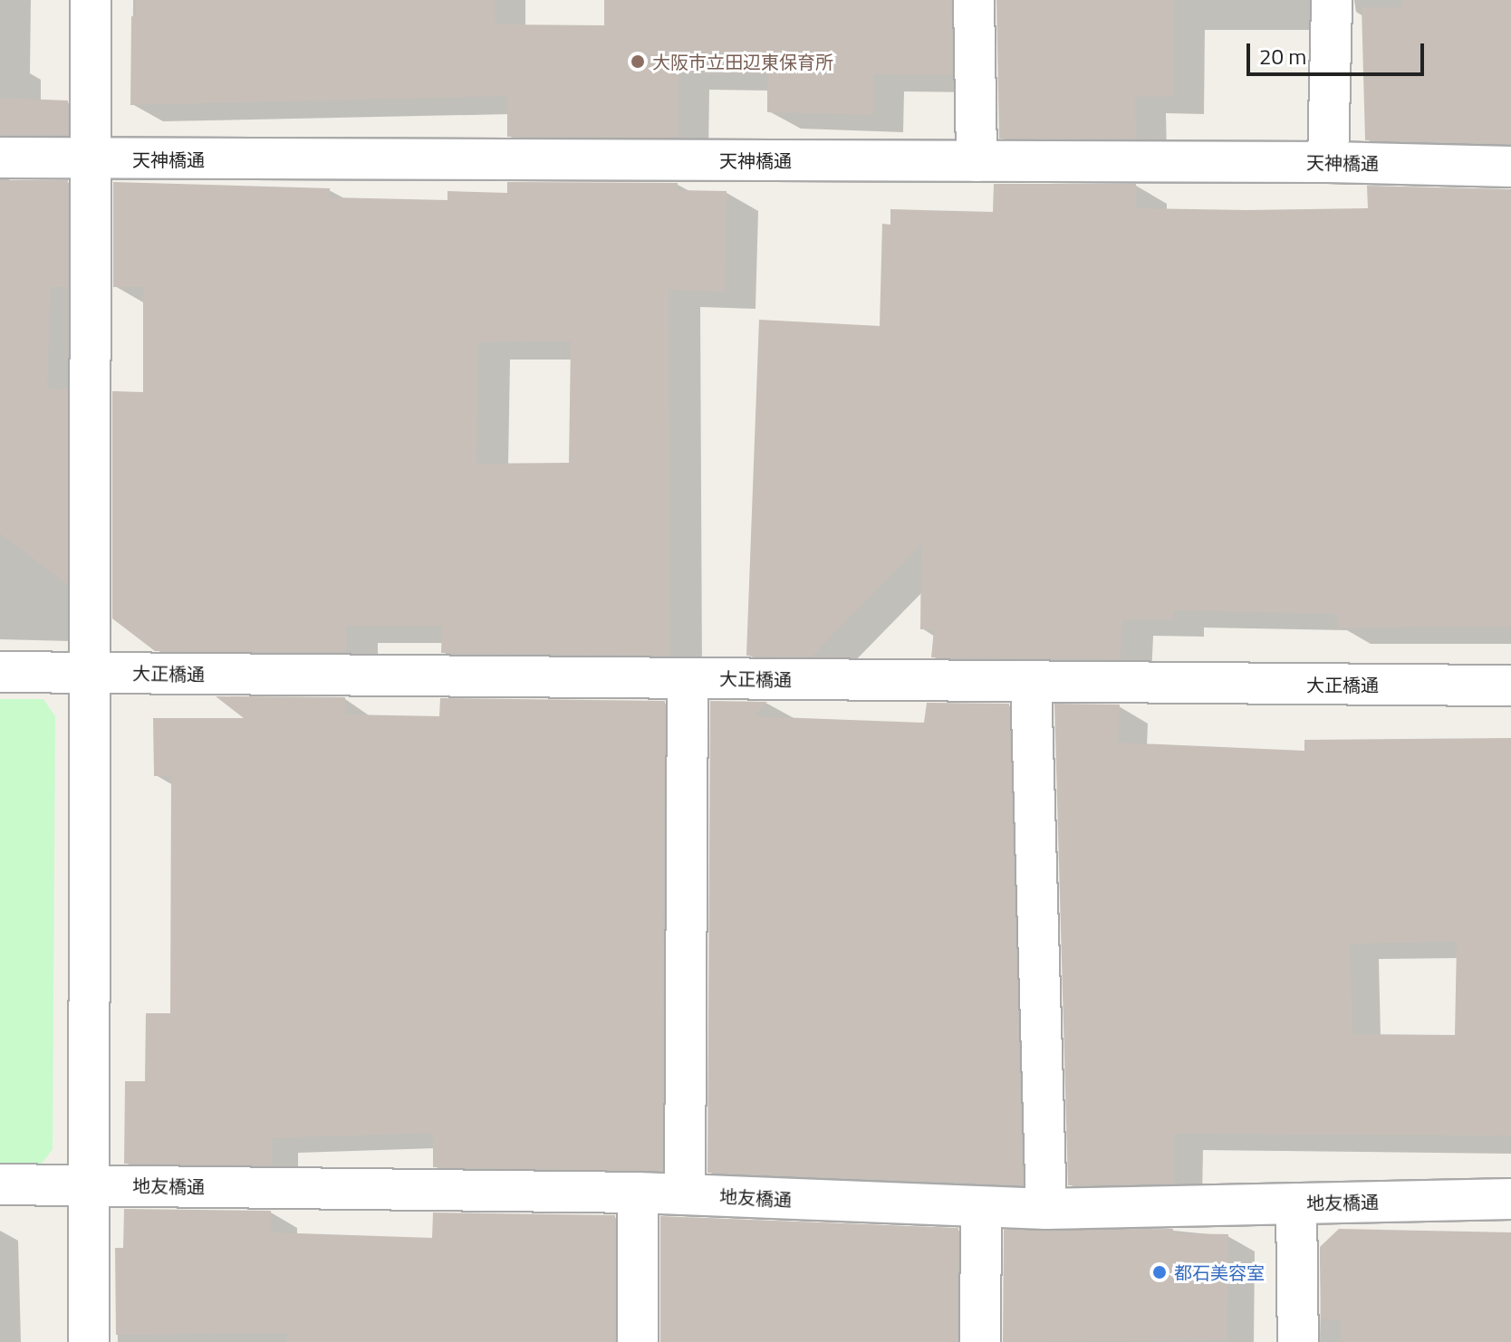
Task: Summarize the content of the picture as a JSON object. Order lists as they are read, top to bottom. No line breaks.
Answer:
{"streets":{"street":["天神橋通","大正橋通","地友橋通"]},"places":["大阪市立田辺東保育所","都石美容室"],"scale_bar":"20 m"}
